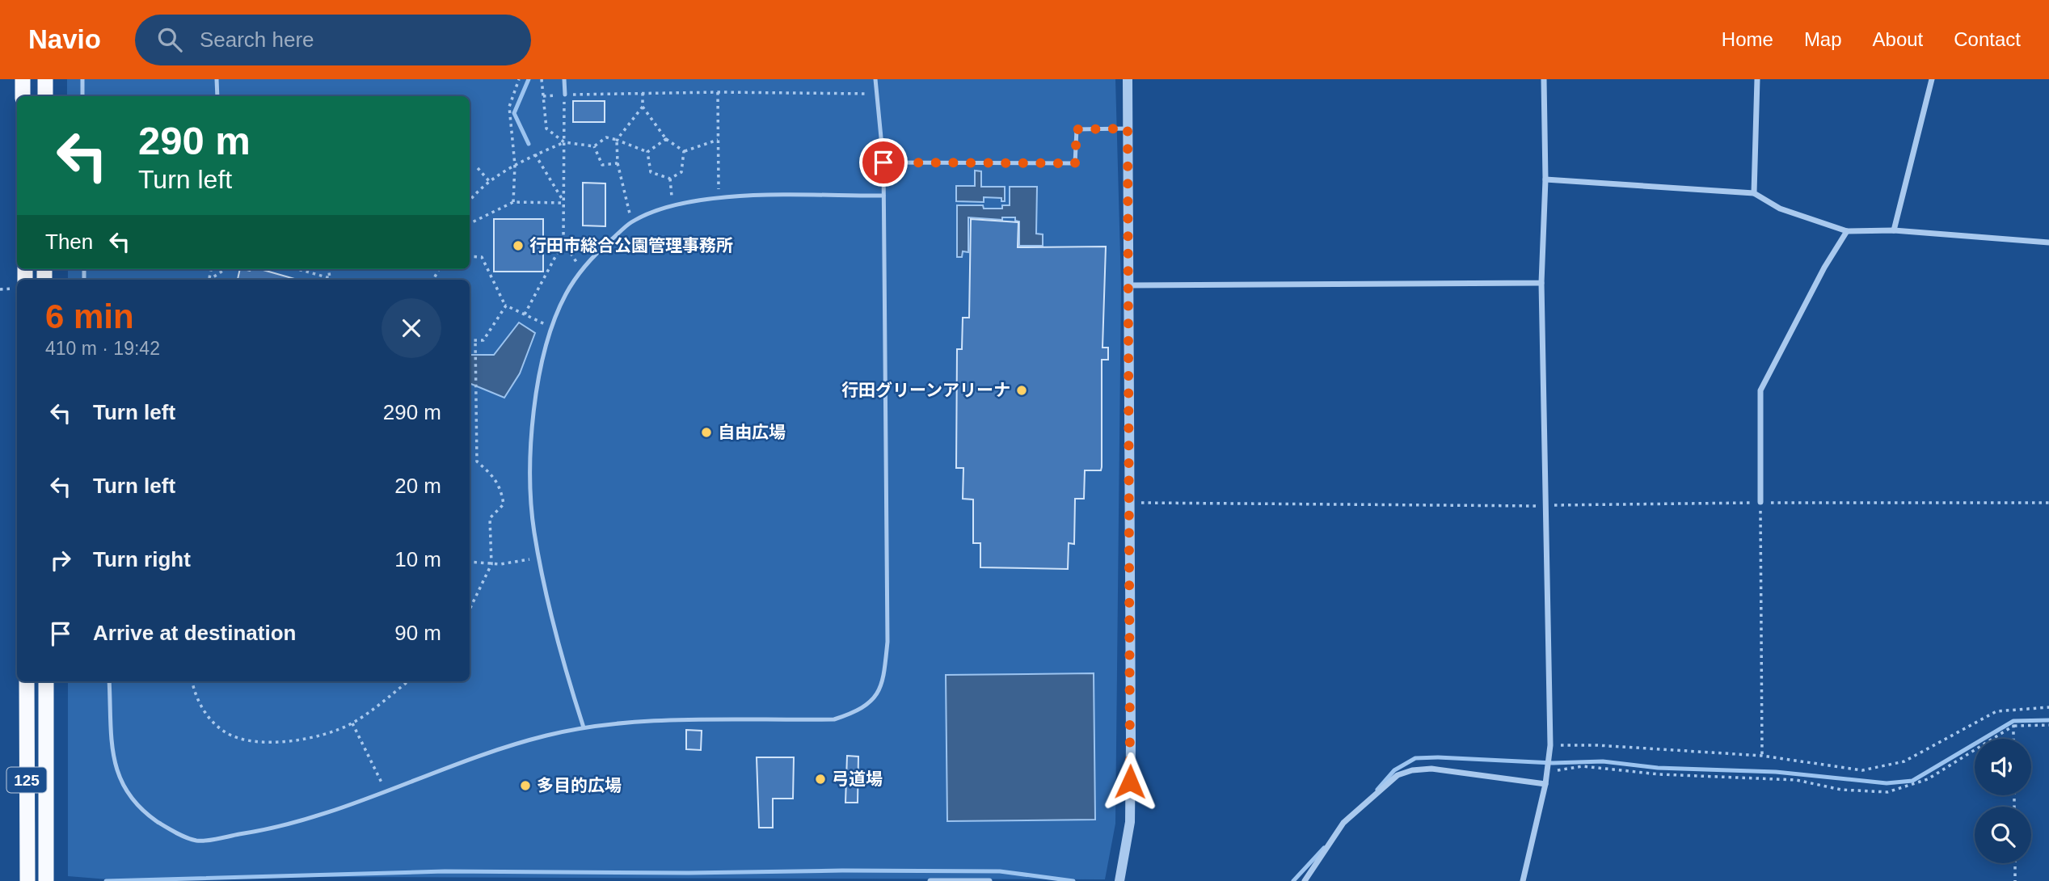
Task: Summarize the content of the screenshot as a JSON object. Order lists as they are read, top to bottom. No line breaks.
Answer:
{"streets":{"highway":["125"]},"places":["行田市総合公園管理事務所","行田グリーンアリーナ","自由広場","弓道場","多目的広場"],"page":{"header":"Navio","search":"Search here","nav":["Home","Map","About","Contact"],"turn":["290 m","Turn left"],"then":"Then","heading":["6 min","410 m · 19:42"],"list":[{"name":"Turn left","value":"290 m"},{"name":"Turn left","value":"20 m"},{"name":"Turn right","value":"10 m"},{"name":"Arrive at destination","value":"90 m"}]}}
